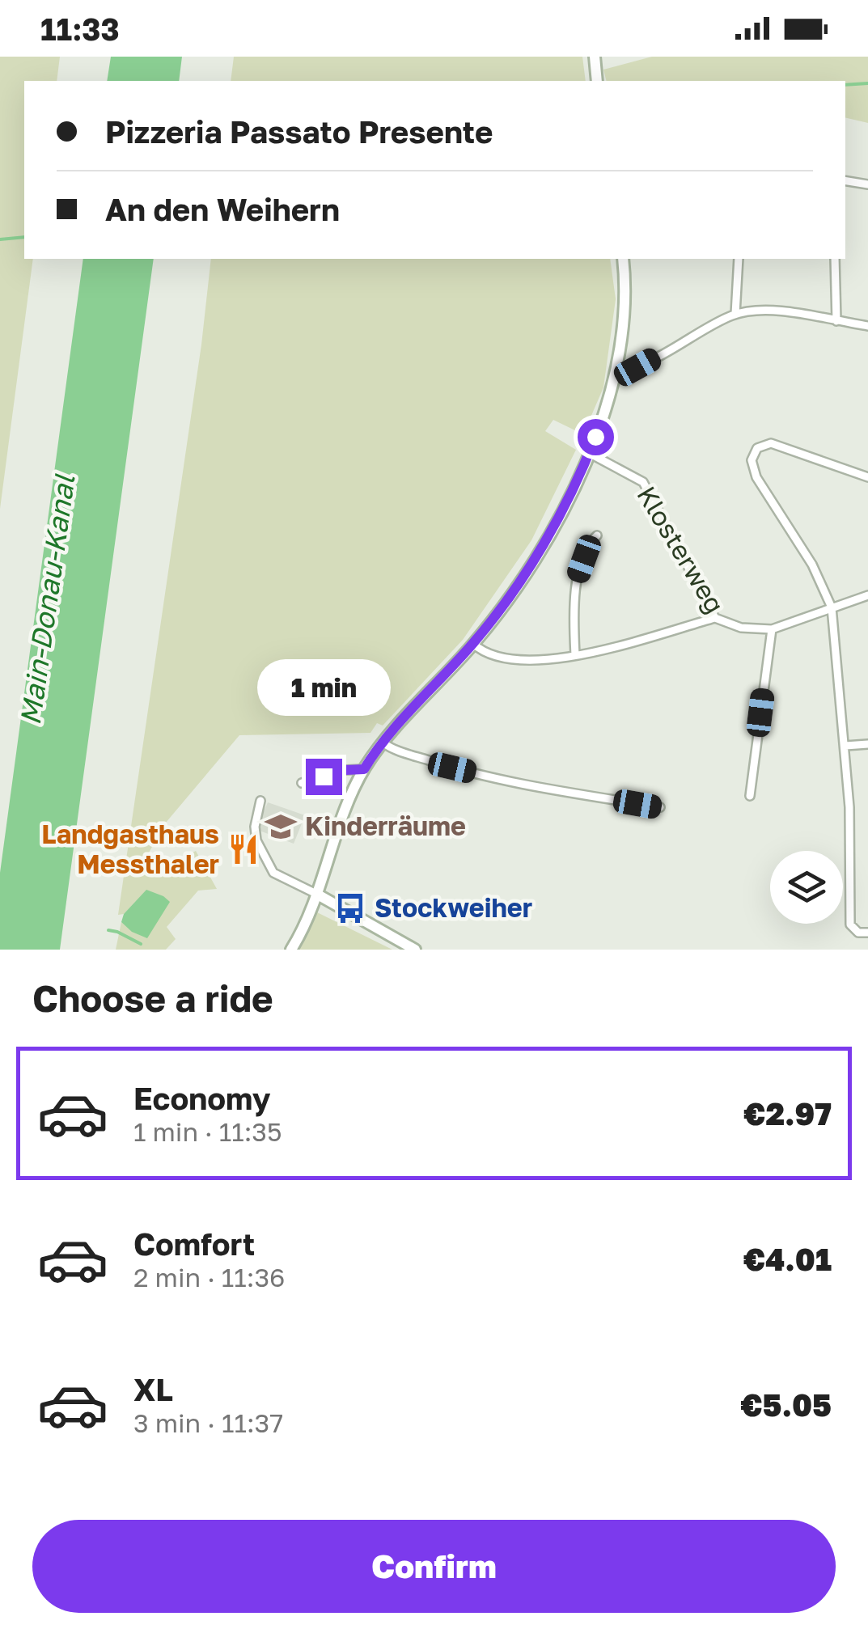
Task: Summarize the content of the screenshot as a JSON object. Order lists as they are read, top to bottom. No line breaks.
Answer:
{"streets":{"street":["Klosterweg"]},"water":["Main-Donau-Kanal"],"places":{"school or university":["Kinderräume"],"restaurant":["Landgasthaus Messthaler"],"bus stop":["Stockweiher"]},"page":{"status":"11:33","banner":["Pizzeria Passato Presente","An den Weihern"],"bubble":"1 min","heading":"Choose a ride","list":[{"name":"Economy","note":"1 min · 11:35","value":"€2.97"},{"name":"Comfort","note":"2 min · 11:36","value":"€4.01"},{"name":"XL","note":"3 min · 11:37","value":"€5.05"}],"buttons":"Confirm"}}
